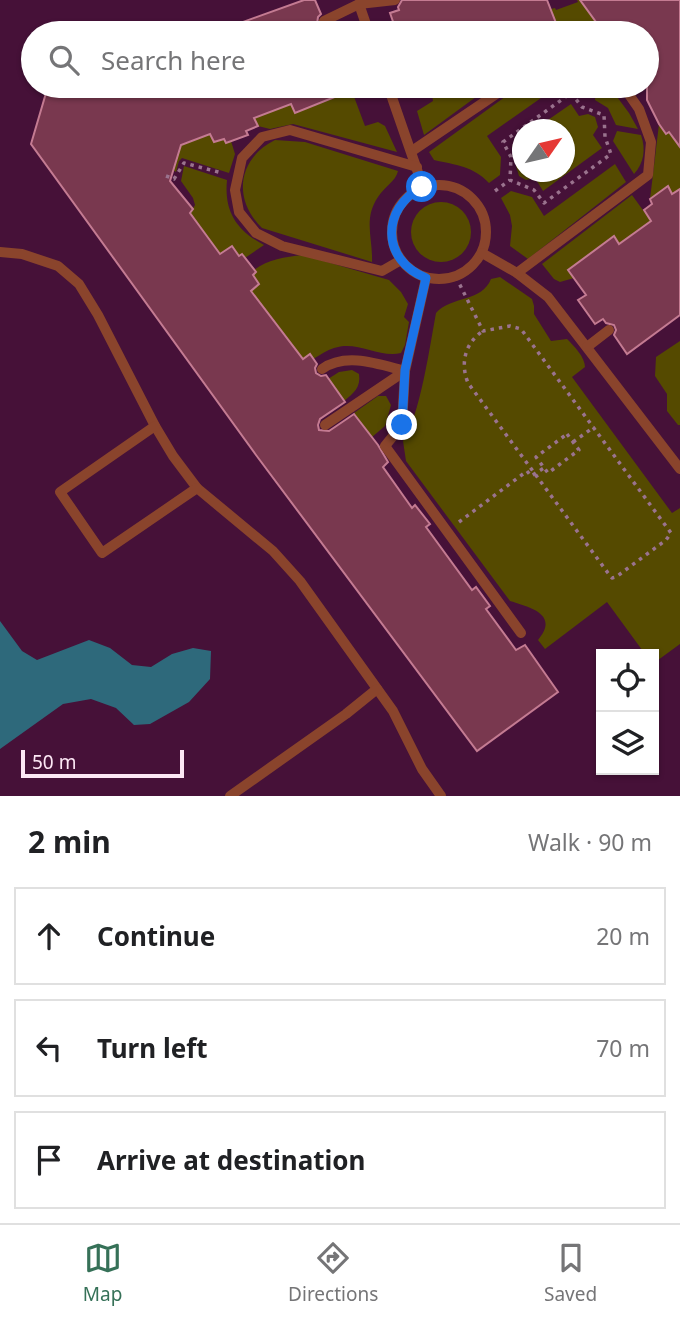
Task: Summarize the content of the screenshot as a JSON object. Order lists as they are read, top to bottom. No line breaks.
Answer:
{"scale_bar":"50 m","north":"top right","page":{"search":"Search here","scale":"50 m","heading":["2 min","Walk · 90 m"],"list":[["Continue","20 m"],["Turn left","70 m"],"Arrive at destination"],"nav":["Map","Directions","Saved"]}}
